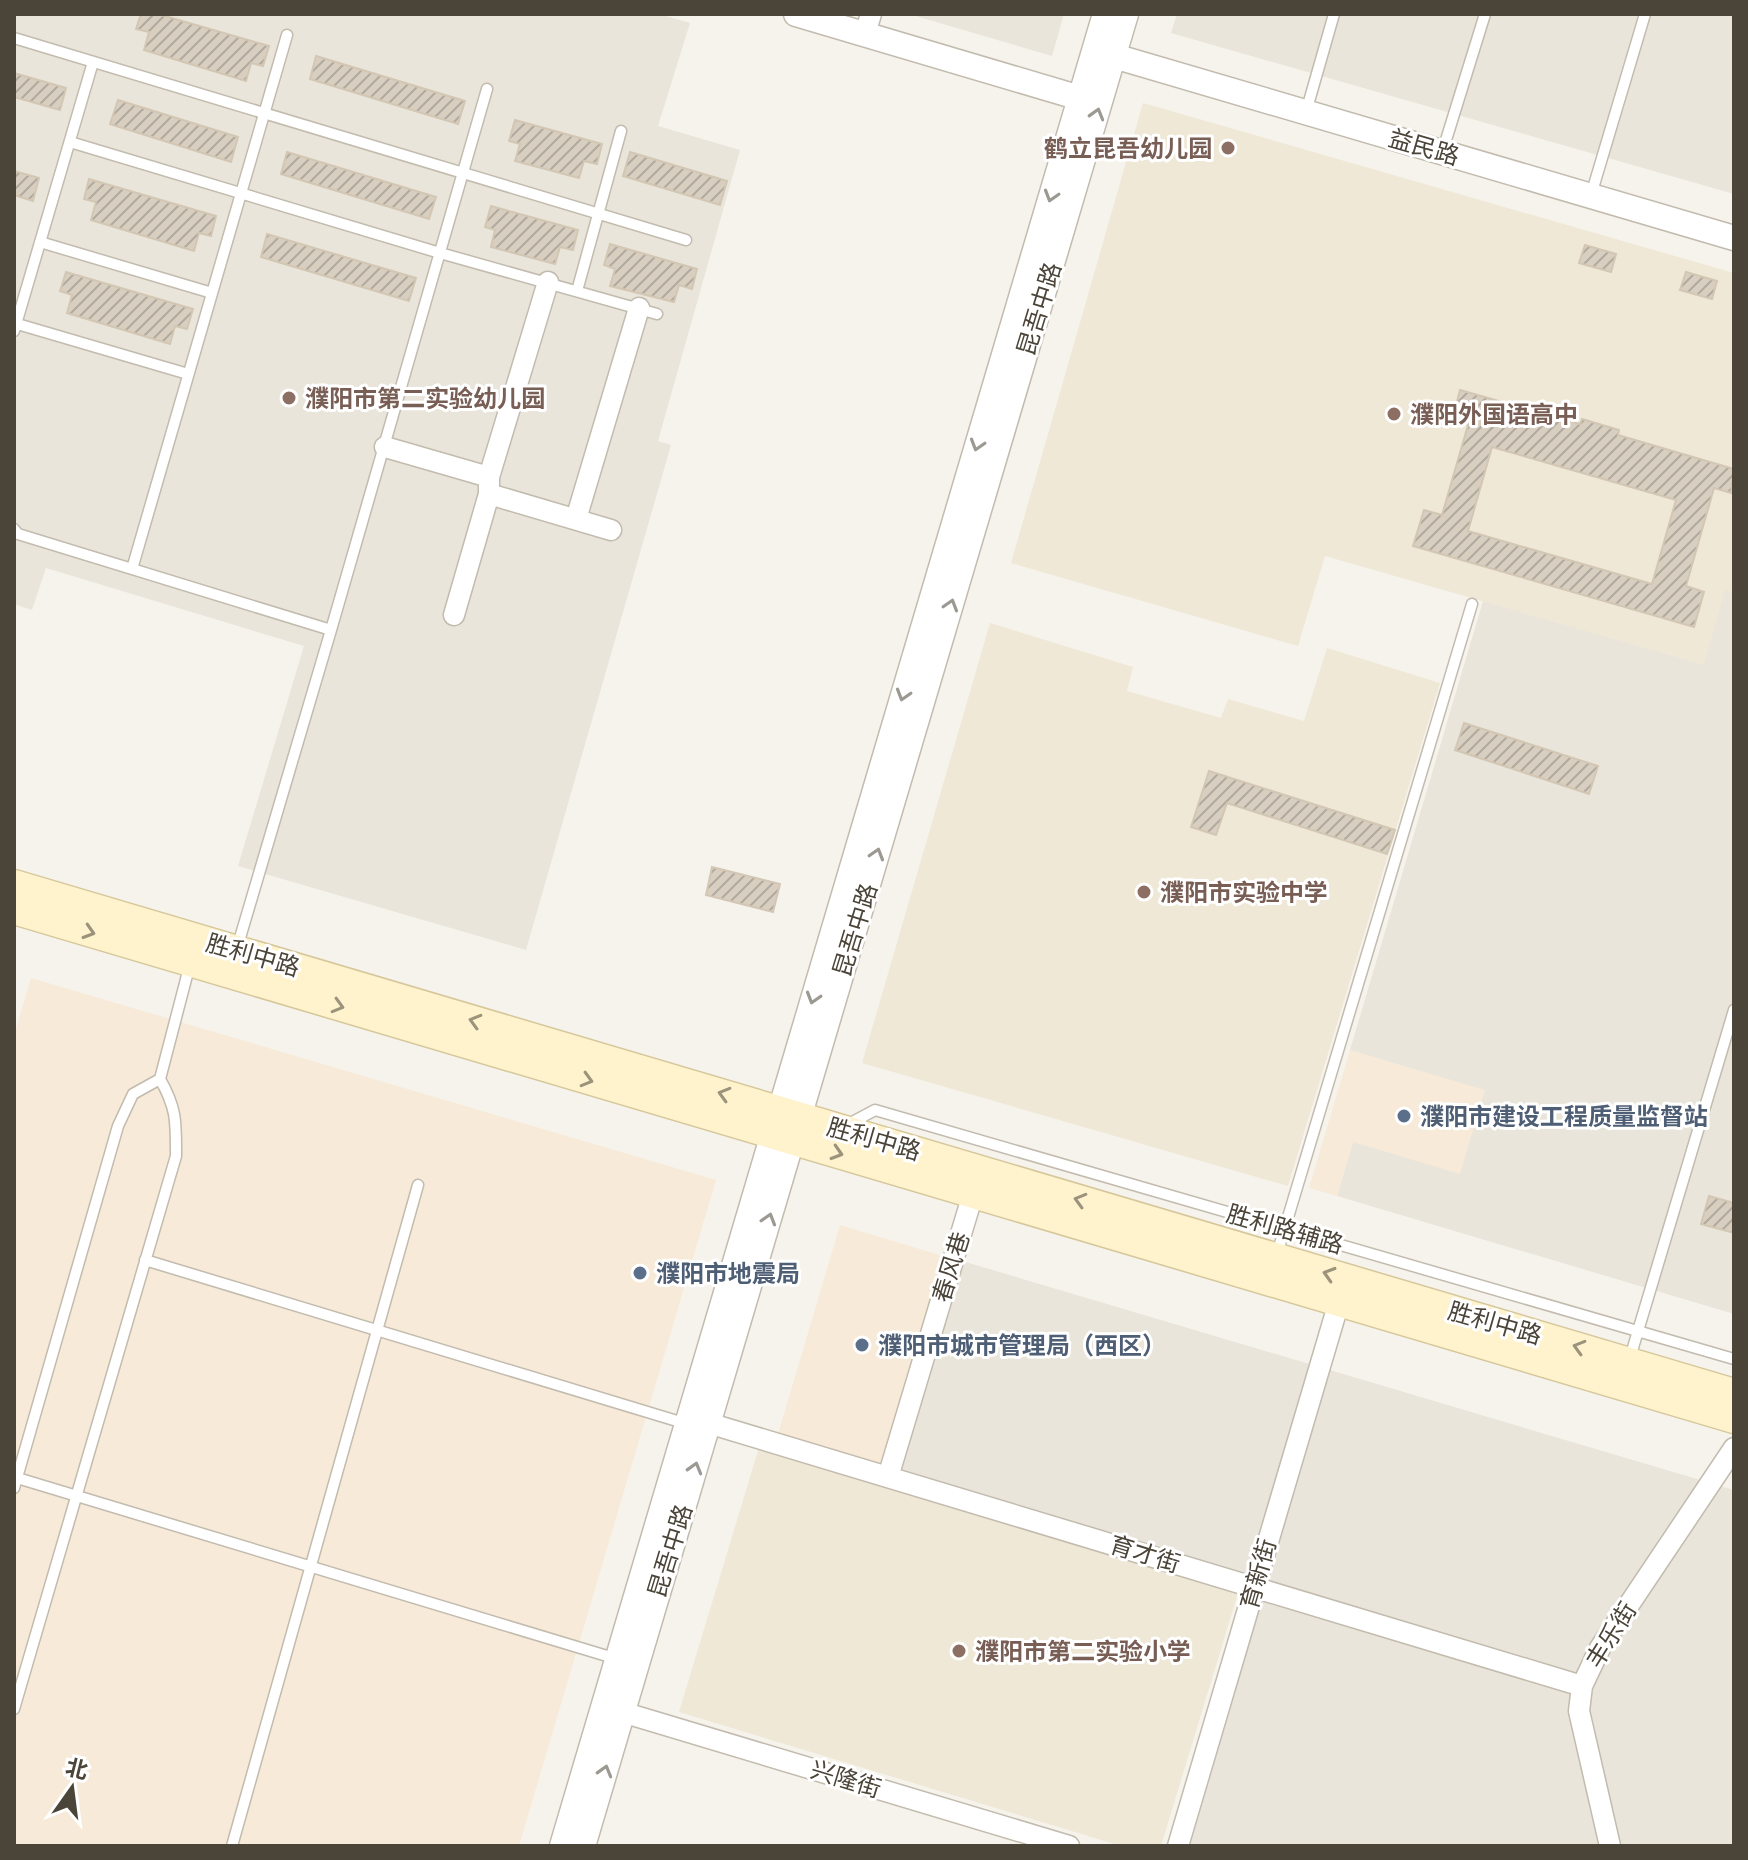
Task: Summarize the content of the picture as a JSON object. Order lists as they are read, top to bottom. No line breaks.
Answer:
{"streets":{"main road":["胜利中路"],"street":["益民路","昆吾中路","春风巷","育才街","育新街","丰乐街","兴隆街"],"lane":["胜利路辅路"]},"crossings":[["益民路","昆吾中路"],["昆吾中路","胜利中路"],["昆吾中路","育才街"],["昆吾中路","兴隆街"],["胜利中路","胜利路辅路"],["胜利中路","春风巷"],["胜利中路","育新街"],["春风巷","育才街"],["育才街","育新街"],["育才街","丰乐街"]],"places":["鹤立昆吾幼儿园","濮阳市第二实验幼儿园","濮阳外国语高中","濮阳市实验中学","濮阳市建设工程质量监督站","濮阳市地震局","濮阳市城市管理局（西区）","濮阳市第二实验小学"],"north":"top"}
